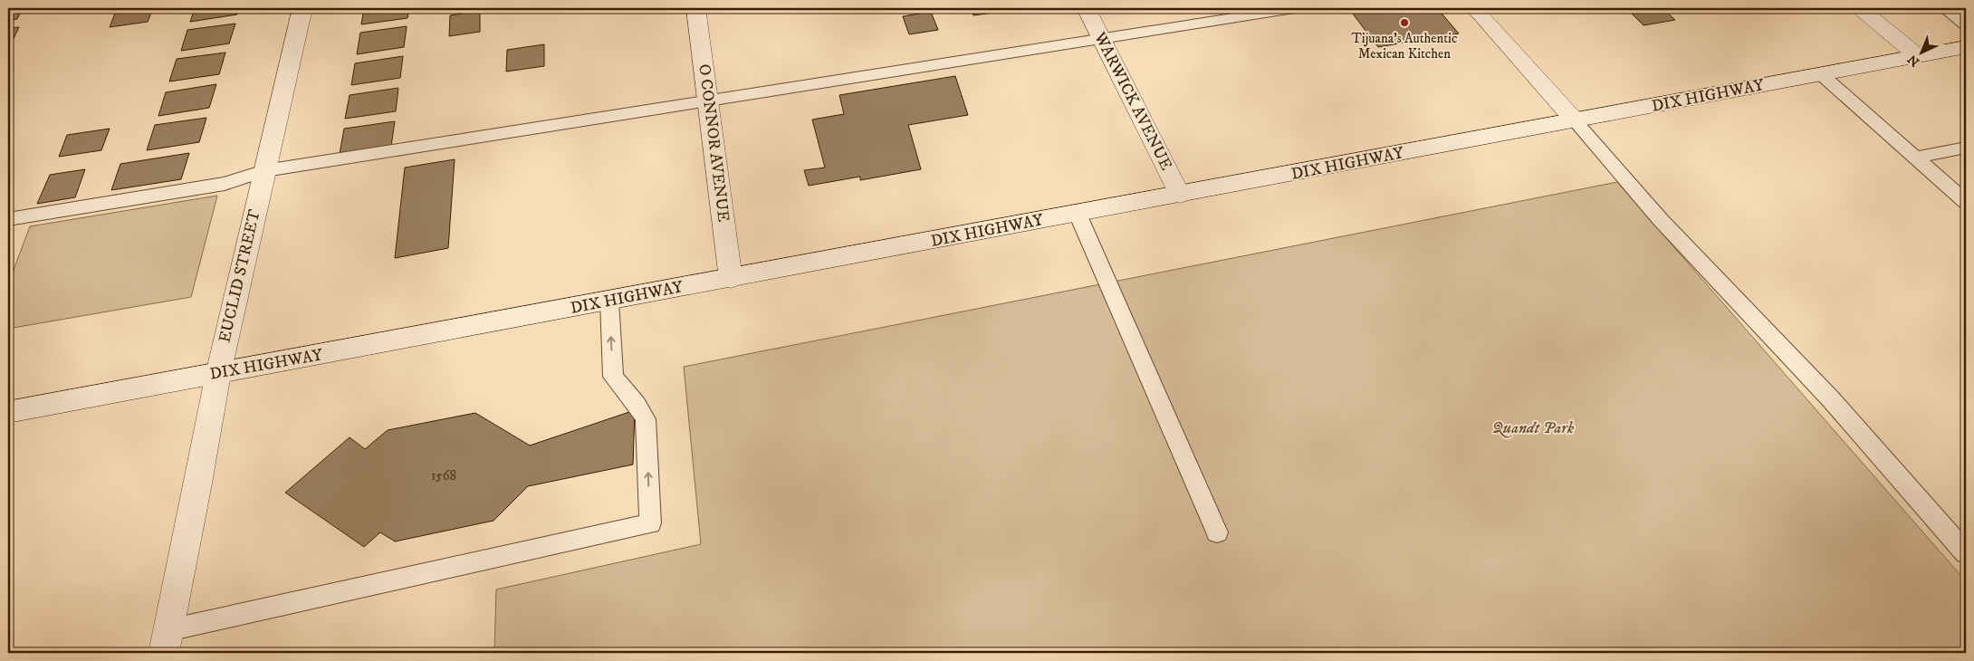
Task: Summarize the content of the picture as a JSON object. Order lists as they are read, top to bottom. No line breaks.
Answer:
{"streets":{"main road":["DIX HIGHWAY","WARWICK AVENUE","O CONNOR AVENUE","EUCLID STREET"]},"crossings":[["DIX HIGHWAY","WARWICK AVENUE"],["DIX HIGHWAY","O CONNOR AVENUE"],["DIX HIGHWAY","EUCLID STREET"]],"parks":["Quandt Park"],"places":["Tijuana's Authentic Mexican Kitchen"],"house_numbers":["1568"],"north":"bottom left"}
